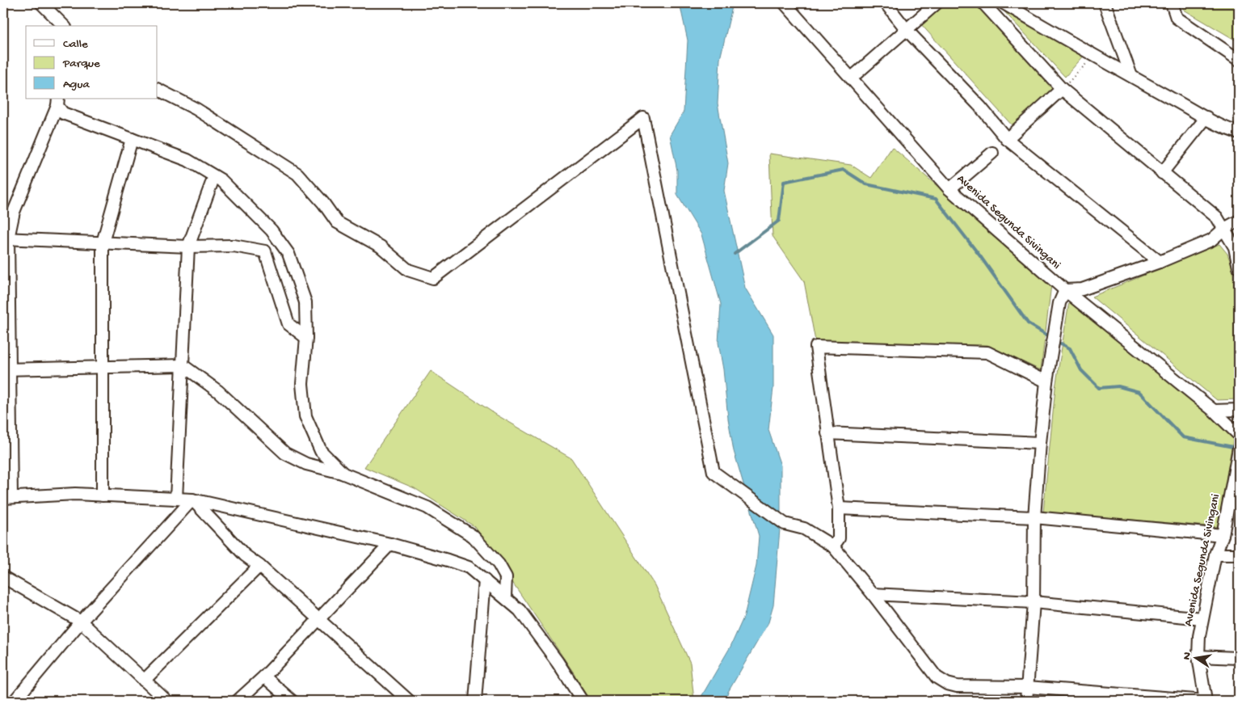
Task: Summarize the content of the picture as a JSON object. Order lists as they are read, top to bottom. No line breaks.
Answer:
{"streets":{"street":["Avenida Segunda Sivingani"]},"legend":["Calle","Parque","Agua"],"north":"left"}
